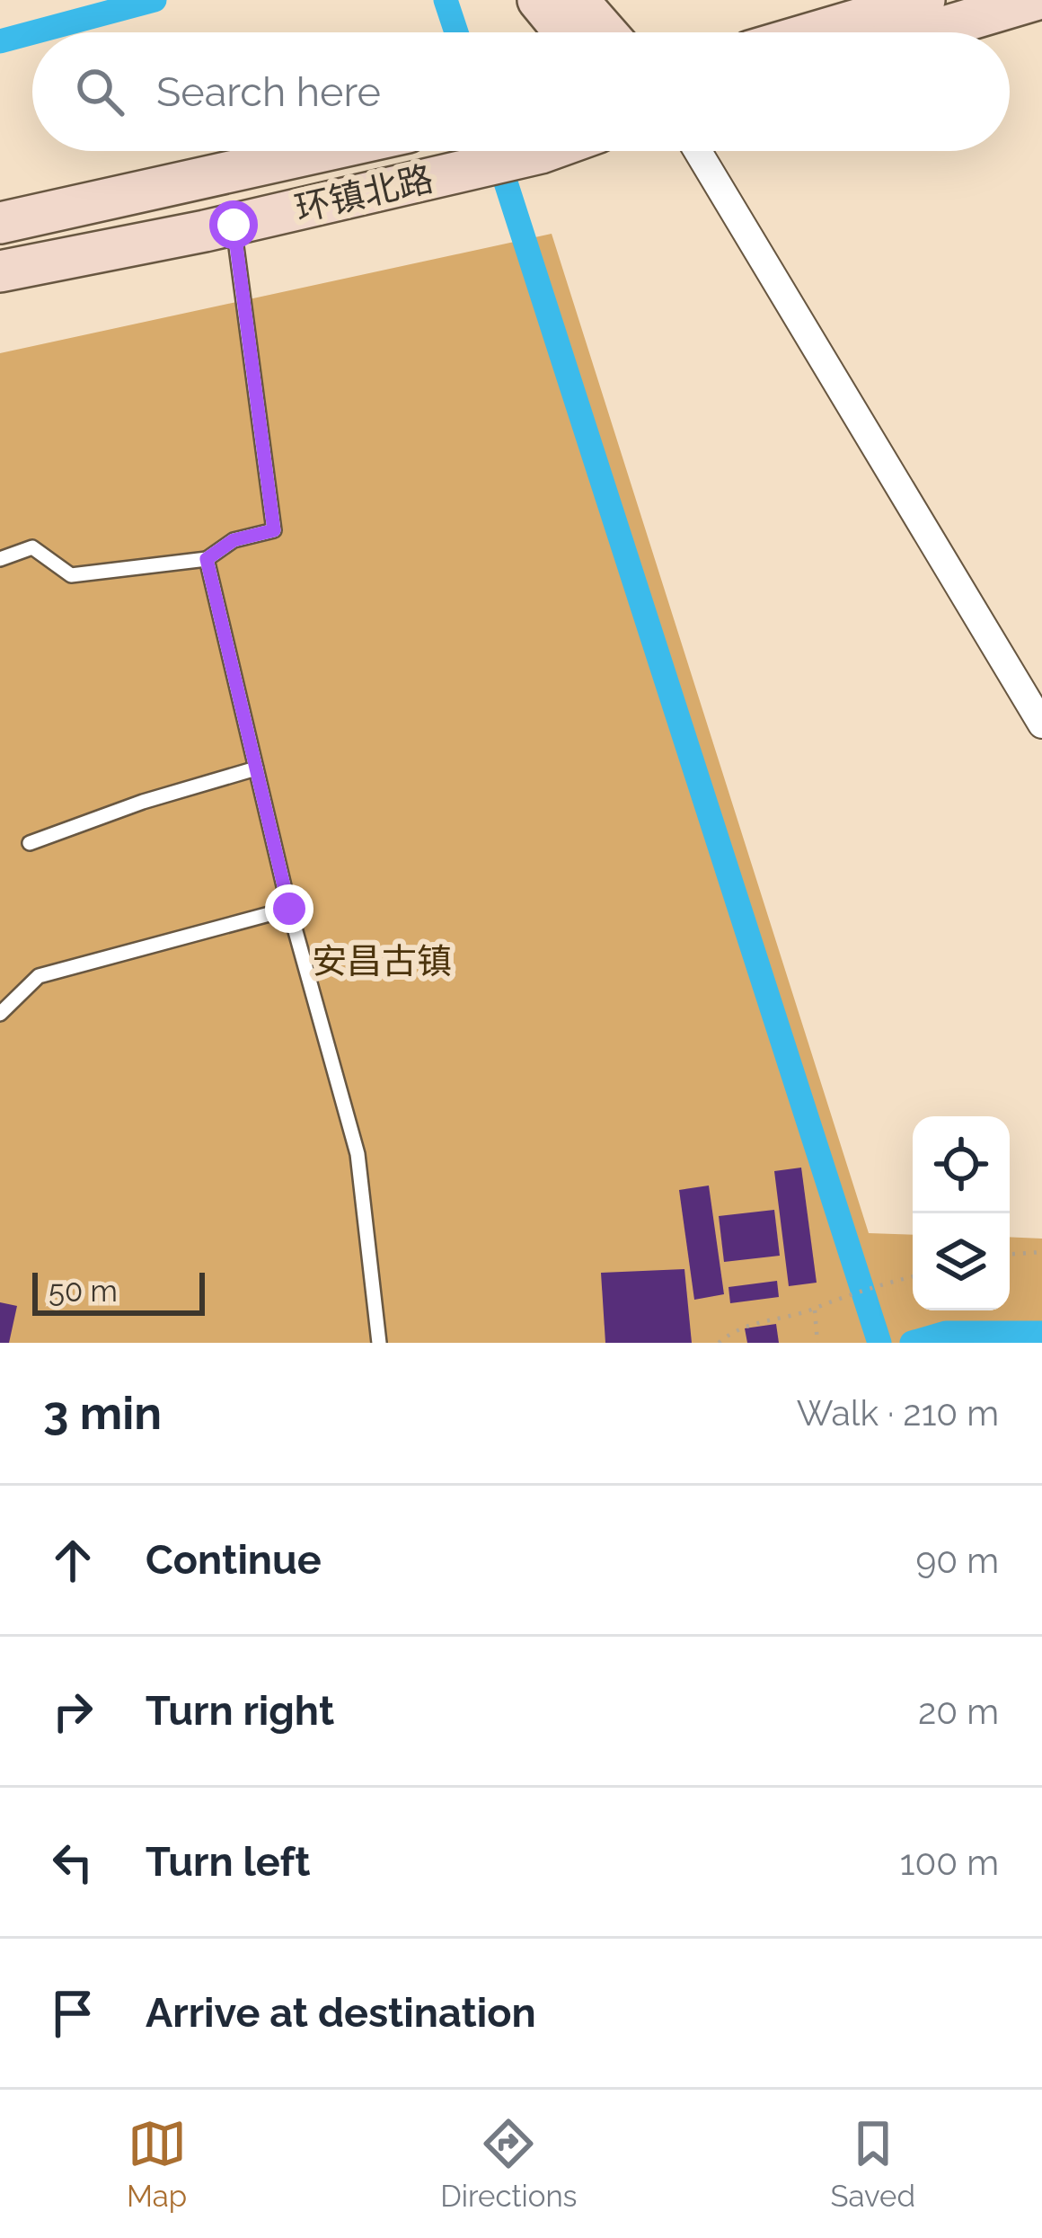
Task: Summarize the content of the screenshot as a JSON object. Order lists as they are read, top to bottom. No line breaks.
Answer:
{"streets":{"main road":["环镇北路"]},"parks":["安昌古镇"],"scale_bar":"50 m","page":{"search":"Search here","scale":"50 m","heading":["3 min","Walk · 210 m"],"list":[["Continue","90 m"],["Turn right","20 m"],["Turn left","100 m"],"Arrive at destination"],"nav":["Map","Directions","Saved"]}}
